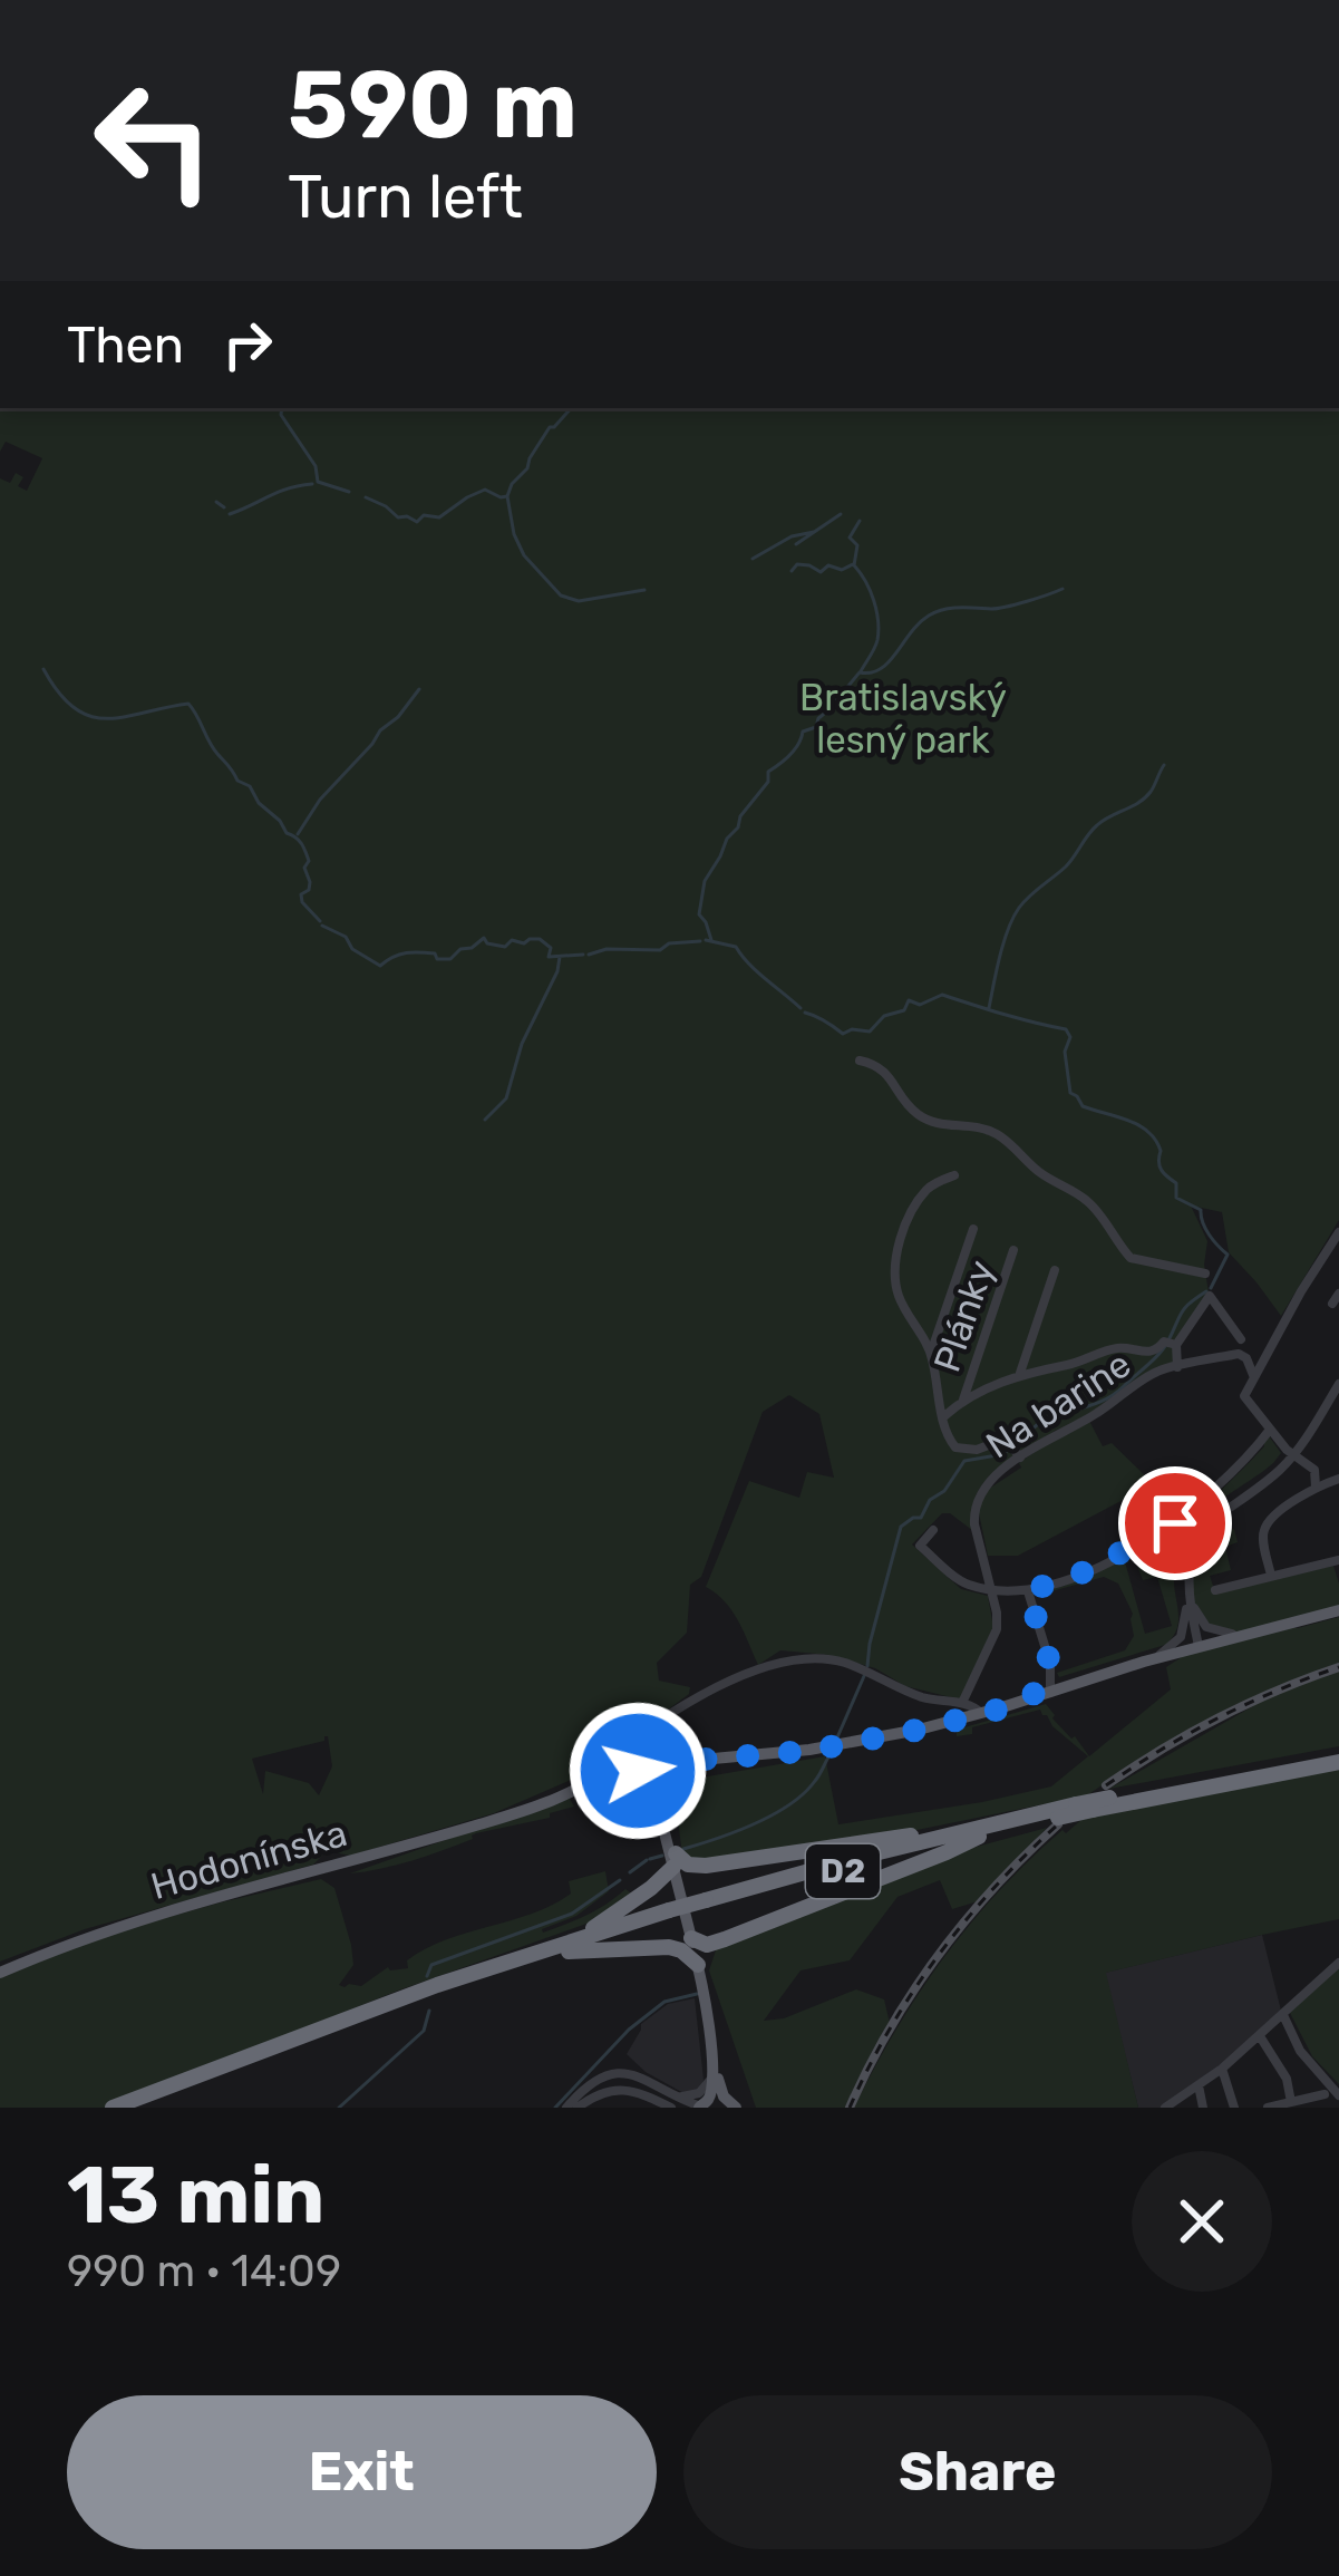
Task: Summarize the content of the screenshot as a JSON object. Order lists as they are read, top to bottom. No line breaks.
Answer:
{"streets":{"highway":["D2"],"main road":["Hodonínska"],"street":["Plánky","Na barine"]},"crossings":[["Plánky","Na barine"]],"parks":["Bratislavský lesný park"],"page":{"turn":["590 m","Turn left"],"then":"Then","heading":["13 min","990 m · 14:09"],"buttons":["Exit","Share"]}}
